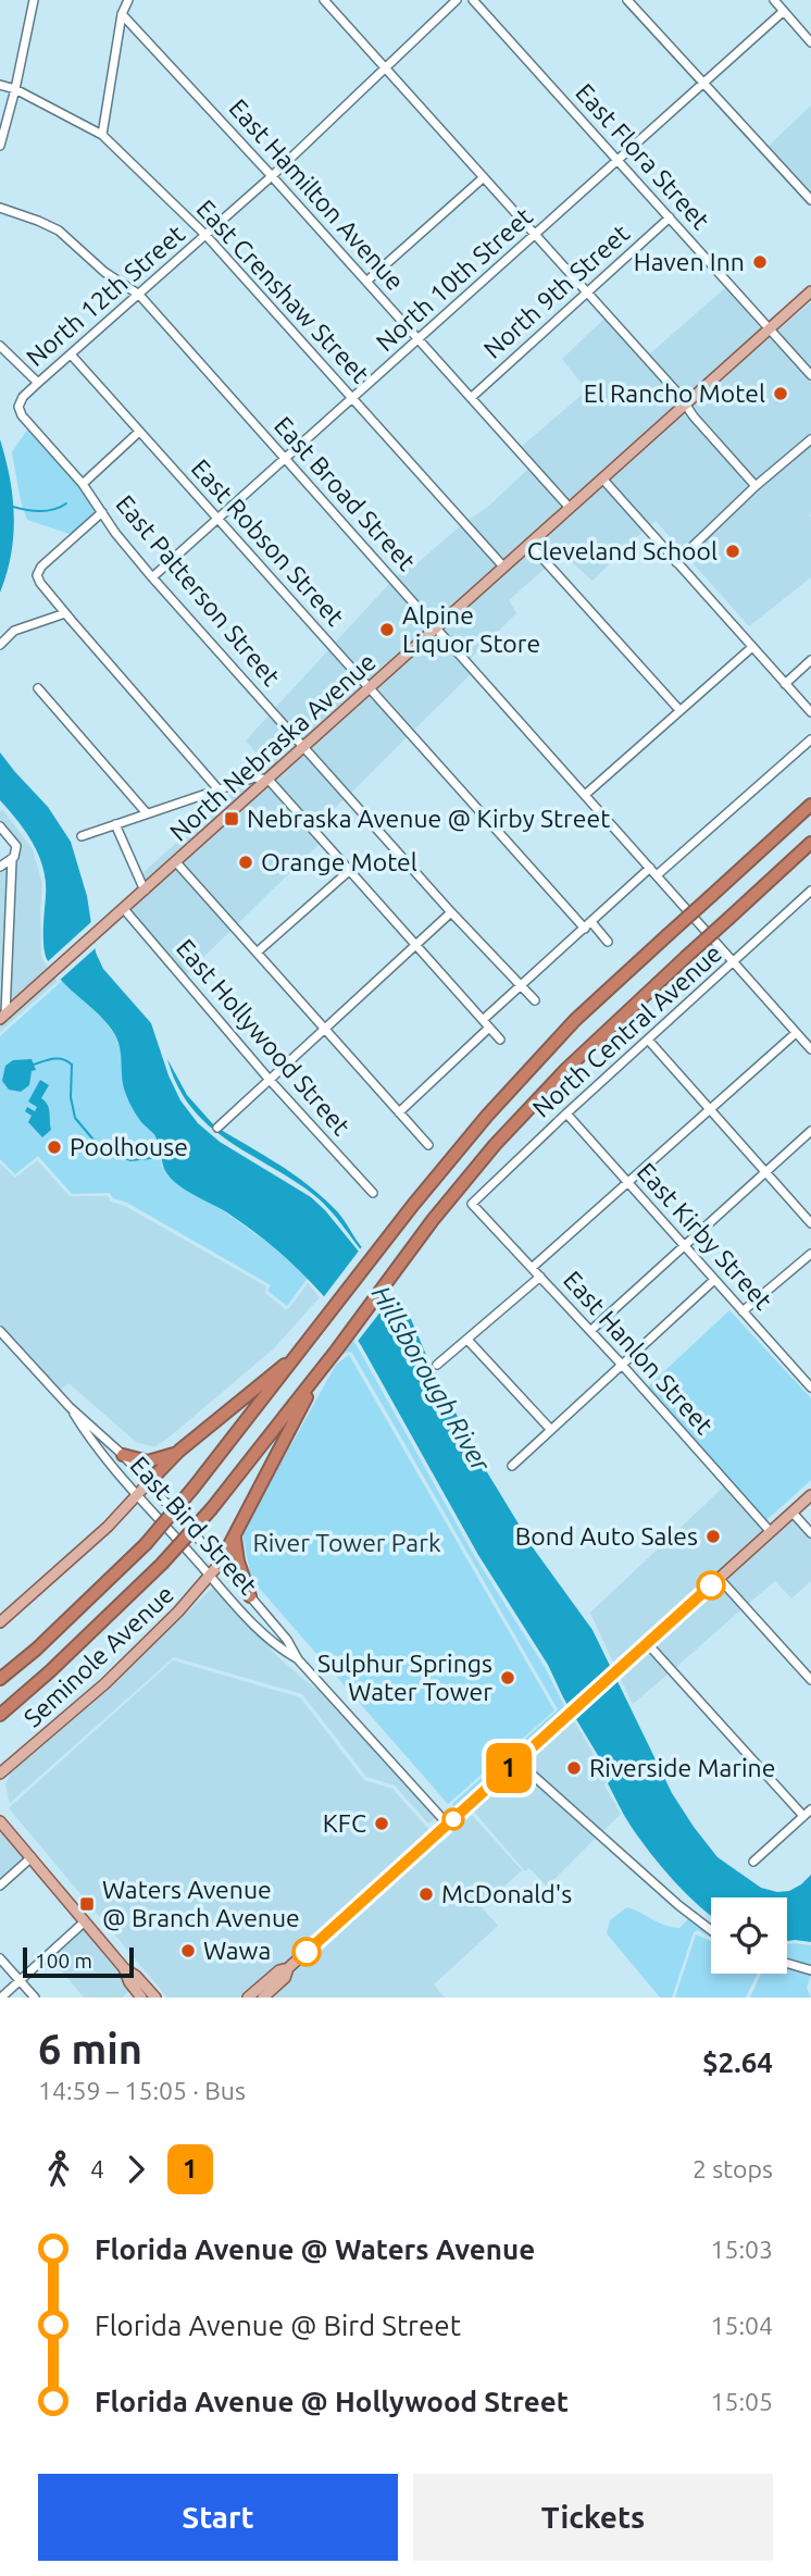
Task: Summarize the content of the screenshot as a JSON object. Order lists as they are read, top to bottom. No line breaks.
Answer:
{"streets":{"main road":["North Nebraska Avenue","Seminole Avenue"],"street":["East Flora Street","East Hamilton Avenue","North 10th Street","East Crenshaw Street","North 9th Street","North 12th Street","East Broad Street","East Robson Street","East Patterson Street","North Central Avenue","East Hollywood Street","East Kirby Street","East Hanlon Street","East Bird Street"]},"crossings":[["East Flora Street","North 10th Street"],["East Flora Street","North 9th Street"],["East Flora Street","North Nebraska Avenue"],["East Hamilton Avenue","North 10th Street"],["East Hamilton Avenue","North 9th Street"],["East Hamilton Avenue","North 12th Street"],["East Hamilton Avenue","North Nebraska Avenue"],["North 10th Street","East Crenshaw Street"],["North 10th Street","East Broad Street"],["North 10th Street","East Robson Street"],["North 10th Street","East Patterson Street"],["East Crenshaw Street","North 12th Street"],["East Crenshaw Street","North Nebraska Avenue"],["North 12th Street","East Broad Street"],["North 12th Street","East Robson Street"],["North 12th Street","East Patterson Street"],["East Broad Street","North Nebraska Avenue"],["East Broad Street","North Central Avenue"],["East Robson Street","North Nebraska Avenue"],["East Patterson Street","North Nebraska Avenue"],["North Nebraska Avenue","East Hollywood Street"],["North Central Avenue","East Kirby Street"],["North Central Avenue","East Hanlon Street"],["East Bird Street","Seminole Avenue"]],"water":["Hillsborough River"],"parks":["River Tower Park"],"places":{"other":["Haven Inn","El Rancho Motel","Cleveland School","Alpine Liquor Store","Orange Motel","Poolhouse","Bond Auto Sales","Sulphur Springs Water Tower","Riverside Marine","KFC","McDonald's","Wawa"],"transit":["Nebraska Avenue @ Kirby Street","Waters Avenue @ Branch Avenue"]},"lines":["bus line 1"],"scale_bar":"100 m","page":{"on_map":"1","scale":"100 m","heading":["6 min","14:59 – 15:05 · Bus","$2.64"],"legs":["4","1","2 stops"],"list":[{"name":"Florida Avenue @ Waters Avenue","value":"15:03"},{"name":"Florida Avenue @ Bird Street","value":"15:04"},{"name":"Florida Avenue @ Hollywood Street","value":"15:05"}],"buttons":["Start","Tickets"]}}
